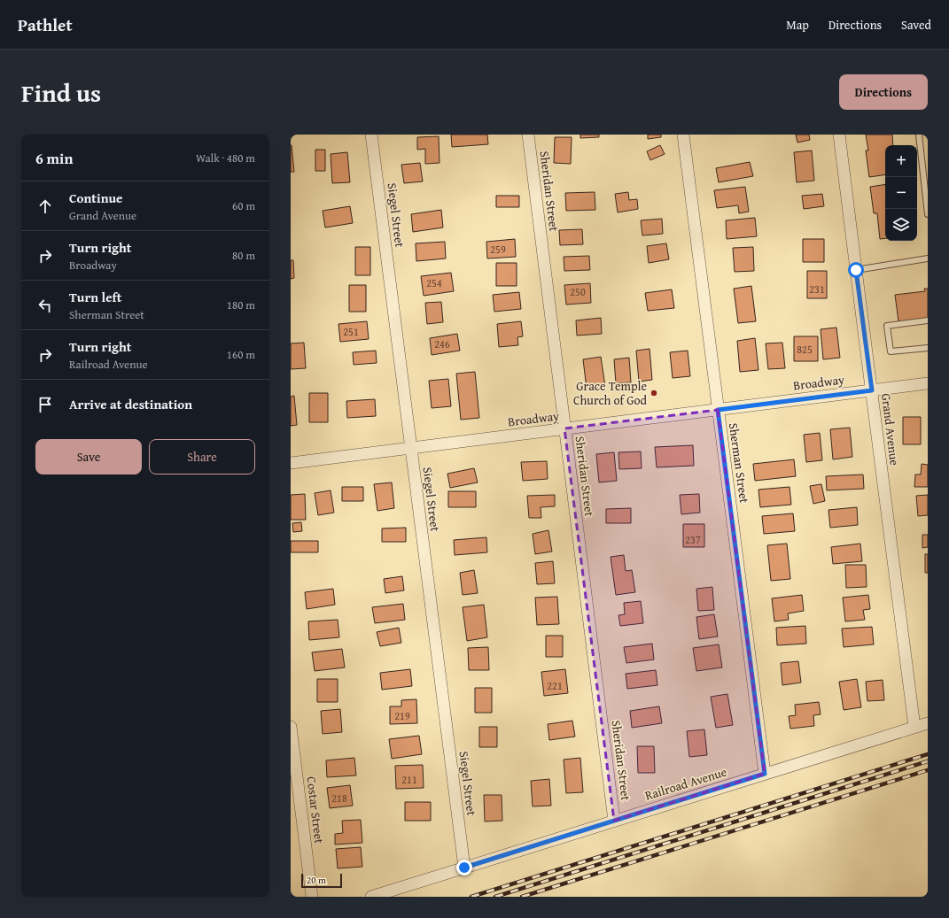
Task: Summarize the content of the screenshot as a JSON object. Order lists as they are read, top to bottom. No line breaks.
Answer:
{"streets":{"street":["Sheridan Street","Siegel Street","Broadway","Grand Avenue","Sherman Street","Railroad Avenue","Costar Street"]},"crossings":[["Sheridan Street","Broadway"],["Sheridan Street","Railroad Avenue"],["Siegel Street","Broadway"],["Siegel Street","Railroad Avenue"],["Broadway","Grand Avenue"],["Broadway","Sherman Street"],["Grand Avenue","Railroad Avenue"],["Sherman Street","Railroad Avenue"]],"places":["Grace Temple Church of God"],"house_numbers":["259","254","231","250","251","246","825","237","221","219","211","218"],"scale_bar":"20 m","page":{"header":"Pathlet","nav":["Map","Directions","Saved"],"title":"Find us","buttons":["Directions",["Save","Share"]],"heading":["6 min","Walk · 480 m"],"map_buttons":["+","−"],"list":[["Continue","Grand Avenue","60 m"],["Turn right","Broadway","80 m"],["Turn left","Sherman Street","180 m"],["Turn right","Railroad Avenue","160 m"],"Arrive at destination"],"scale":"20 m"}}
